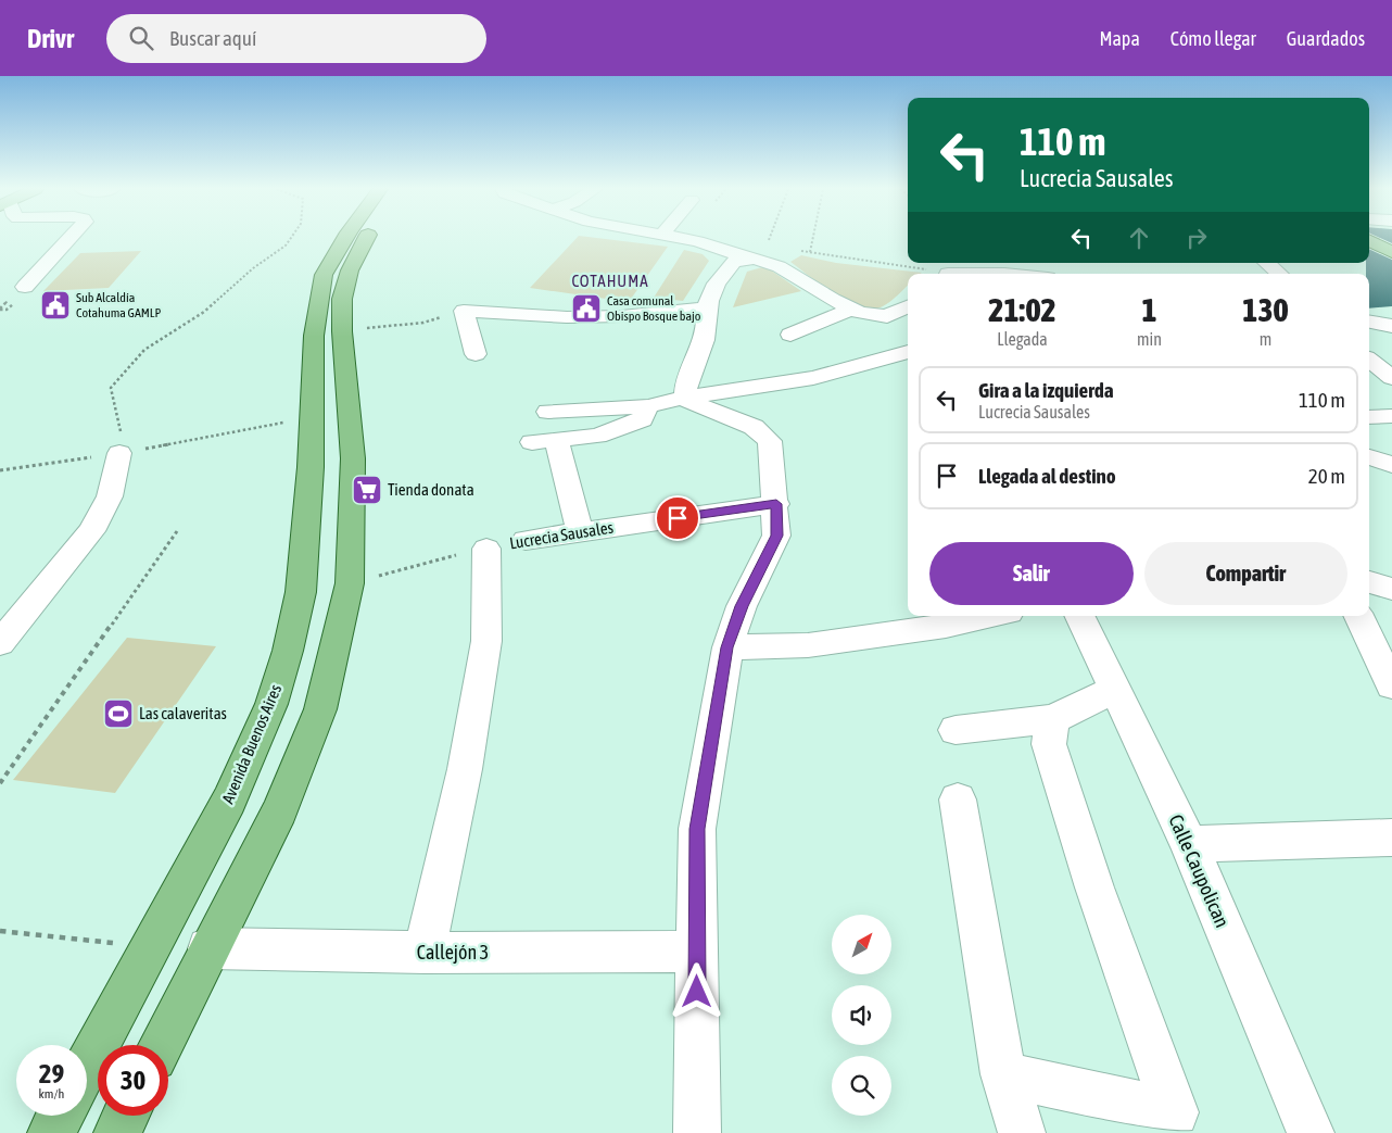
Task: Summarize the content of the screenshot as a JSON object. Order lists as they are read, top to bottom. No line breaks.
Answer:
{"streets":{"main road":["Avenida Buenos Aires"],"street":["Lucrecia Sausales","Calle Caupolican","Callejón 3"]},"districts":["COTAHUMA"],"places":{"public building":["Sub Alcaldía Cotahuma GAMLP","Casa comunal Obispo Bosque bajo"],"supermarket":["Tienda donata"],"sports":["Las calaveritas"]},"north":"top right","page":{"header":"Drivr","search":"Buscar aquí","nav":["Mapa","Cómo llegar","Guardados"],"turn":["110 m","Lucrecia Sausales"],"eta":["21:02","Llegada","1","min","130","m"],"list":[{"name":"Gira a la izquierda","note":"Lucrecia Sausales","value":"110 m"},{"name":"Llegada al destino","value":"20 m"}],"buttons":["Salir","Compartir"],"speed":"29 km/h","limit":"30"}}
